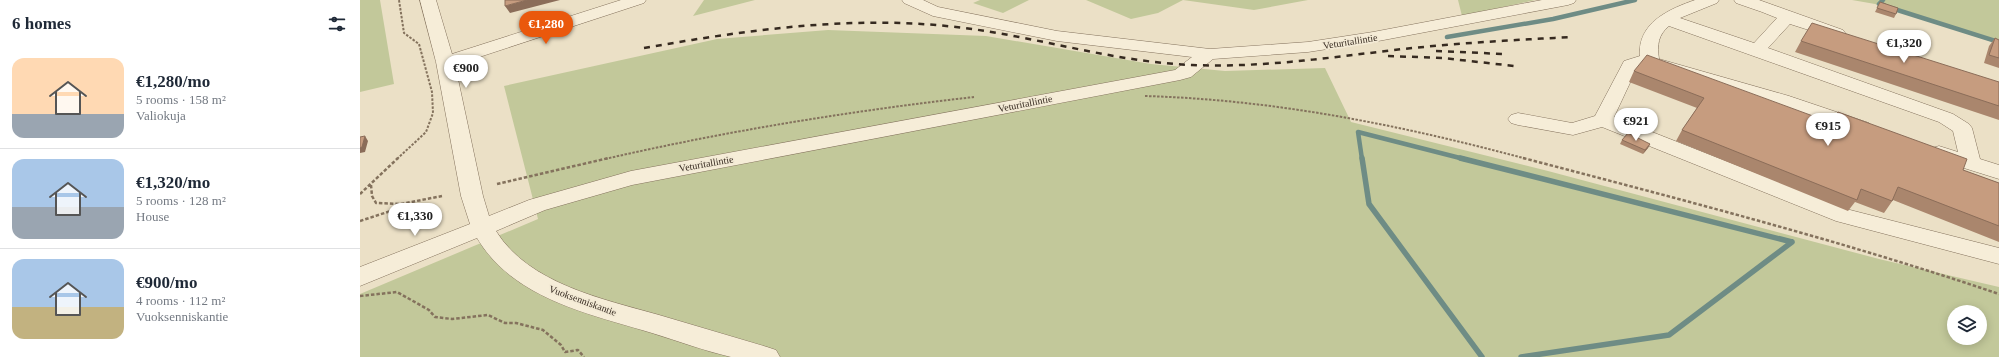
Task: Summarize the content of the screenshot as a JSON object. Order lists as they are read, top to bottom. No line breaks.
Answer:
{"streets":{"street":["Veturitallintie","Vuoksenniskantie"]},"crossings":[["Veturitallintie","Vuoksenniskantie"]],"page":{"heading":"6 homes","price":["€1,280","€1,320","€900","€921","€915","€1,330"],"list":[{"name":"€1,280/mo","note":"5 rooms · 158 m² · Valiokuja"},{"name":"€1,320/mo","note":"5 rooms · 128 m² · House"},{"name":"€900/mo","note":"4 rooms · 112 m² · Vuoksenniskantie"}]}}
